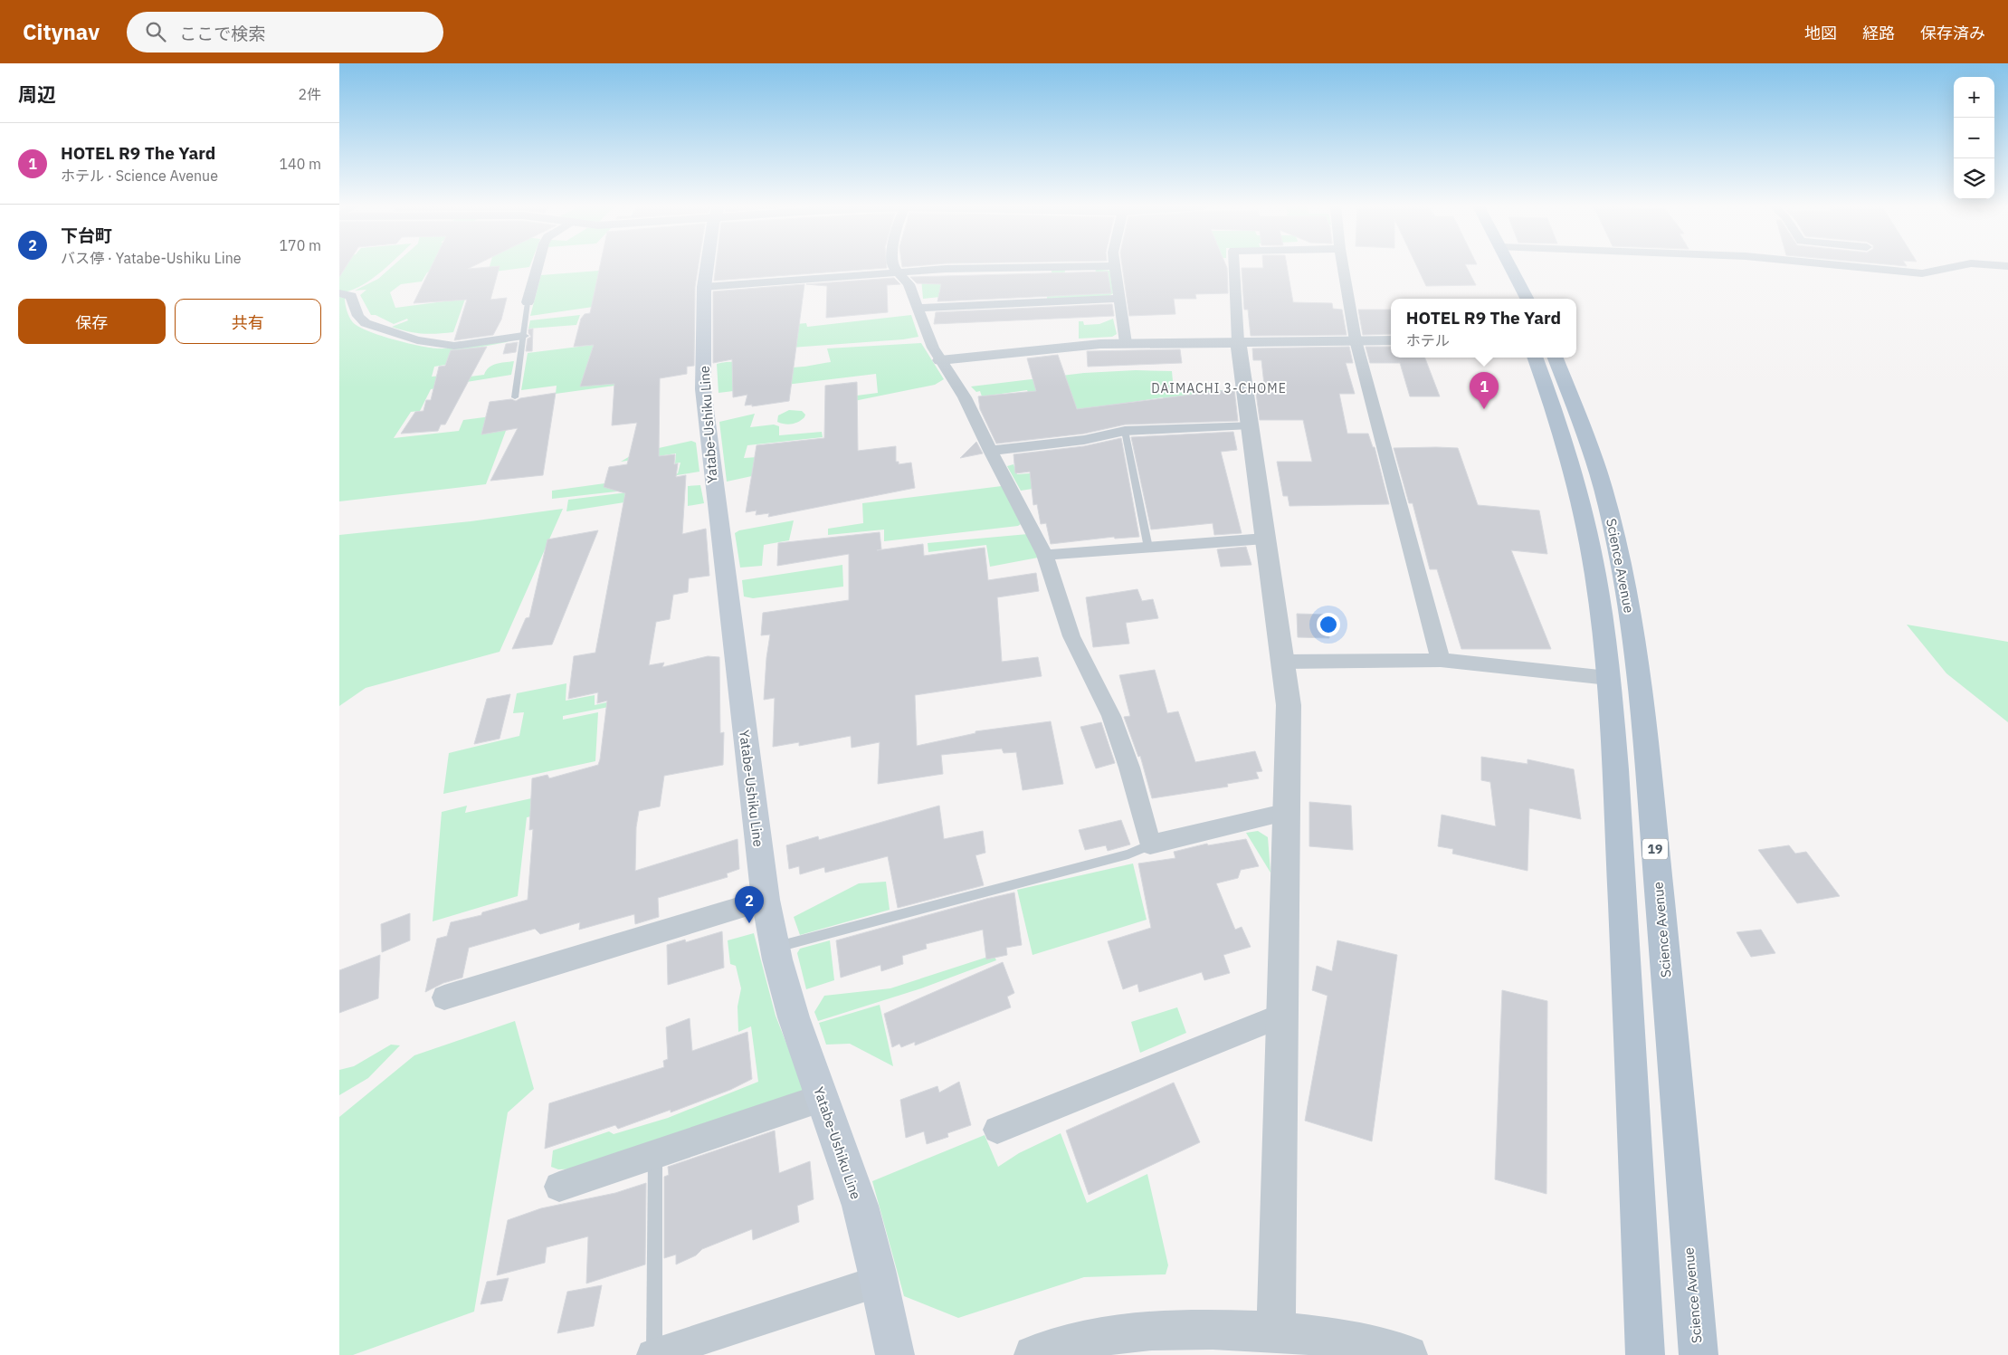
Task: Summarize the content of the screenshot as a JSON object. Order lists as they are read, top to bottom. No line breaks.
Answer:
{"streets":{"main road":["Yatabe-Ushiku Line","Science Avenue","19"]},"districts":["DAIMACHI 3-CHOME"],"page":{"header":"Citynav","search":"ここで検索","nav":["地図","経路","保存済み"],"heading":["周辺","2件"],"map_buttons":["+","−"],"list":[{"mark":"1","name":"HOTEL R9 The Yard","note":"ホテル · Science Avenue","value":"140 m"},{"mark":"2","name":"下台町","note":"バス停 · Yatabe-Ushiku Line","value":"170 m"}],"buttons":["保存","共有"],"popup":["HOTEL R9 The Yard","ホテル"],"pins":["1","2"]}}
